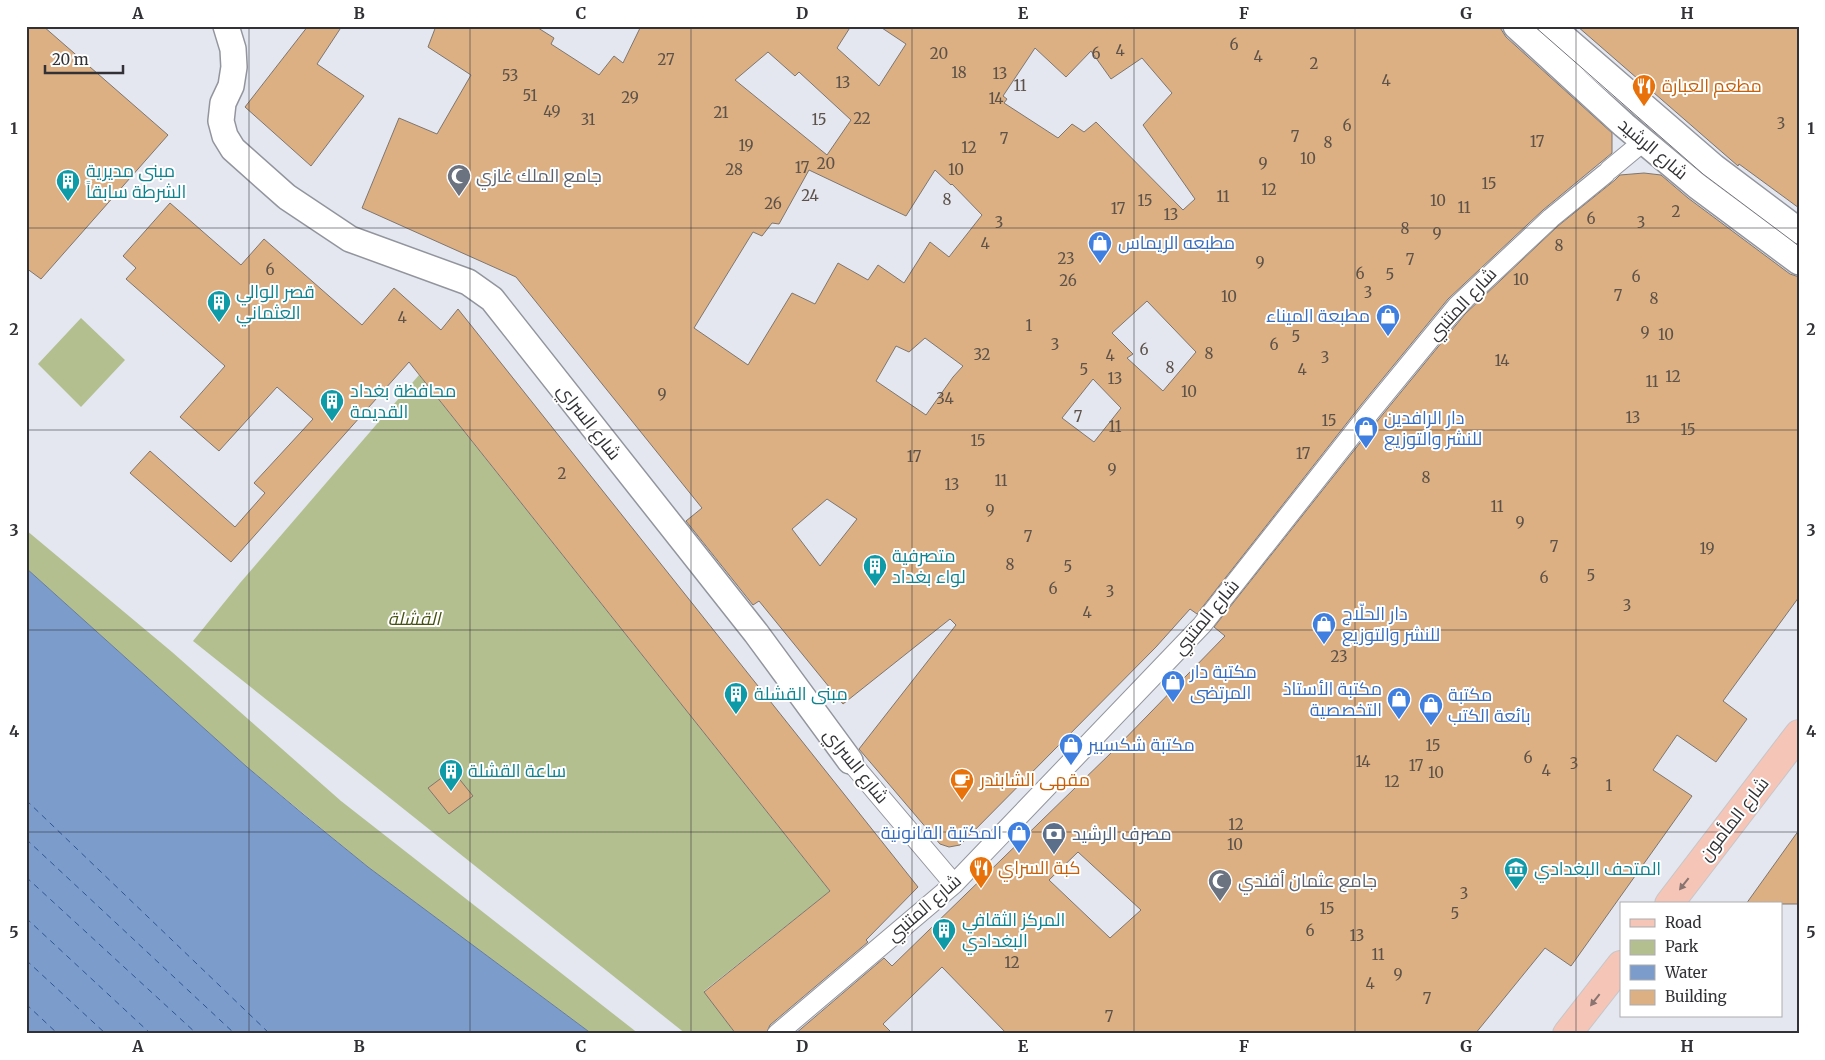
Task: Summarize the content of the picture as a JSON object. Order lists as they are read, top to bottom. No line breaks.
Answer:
{"streets":{"main road":["شارع المأمون"],"street":["شارع الرشيد","شارع المتنبي","شارع السراي"]},"crossings":[["شارع الرشيد","شارع المتنبي"],["شارع المتنبي","شارع السراي"]],"one_way":["شارع المأمون"],"parks":["القشلة"],"places":{"restaurant":["مطعم العبارة","كبة السراي"],"mosque":["جامع الملك غازي","جامع عثمان أفندي"],"building":["مبنى مديرية الشرطة سابقاً","قصر الوالي العثماني","محافظة بغداد القديمة","متصرفية لواء بغداد","مبنى القشلة","ساعة القشلة","المركز الثقافي البغدادي"],"shop":["مطبعه الريماس","مطبعة الميناء","دار الرافدين للنشر والتوزيع","دار الحلّاج للنشر والتوزيع","مكتبة دار المرتضى","مكتبة الأستاذ التخصصية","مكتبة بائعة الكتب","مكتبة شكسبير","المكتبة القانونية"],"cafe":["مقهى الشابندر"],"bank":["مصرف الرشيد"],"museum":["المتحف البغدادي"]},"house_numbers":["6","4","20","6","4","27","2","18","13","53","4","13","11","51","29","14","49","21","22","31","15","3","6","7","7","17","8","19","12","10","20","9","17","28","10","15","12","24","11","8","15","10","26","11","17","2","13","6","3","3","8","9","4","8","23","7","9","6","6","5","6","10","26","3","7","10","8","4","1","9","10","5","3","6","6","8","32","4","3","14","8","5","4","12","13","11","10","9","34","7","13","15","11","15","15","17","17","9","2","8","11","13","11","9","9","7","7","19","8","5","5","6","6","3","3","4","23","15","6","14","3","17","4","10","12","1","12","10","3","15","5","6","13","11","12","9","4","7","7"],"legend":["Road","Park","Water","Building"],"scale_bar":"20 m","grid":{"columns":["A","B","C","D","E","F","G","H"],"rows":["1","2","3","4","5"]}}
